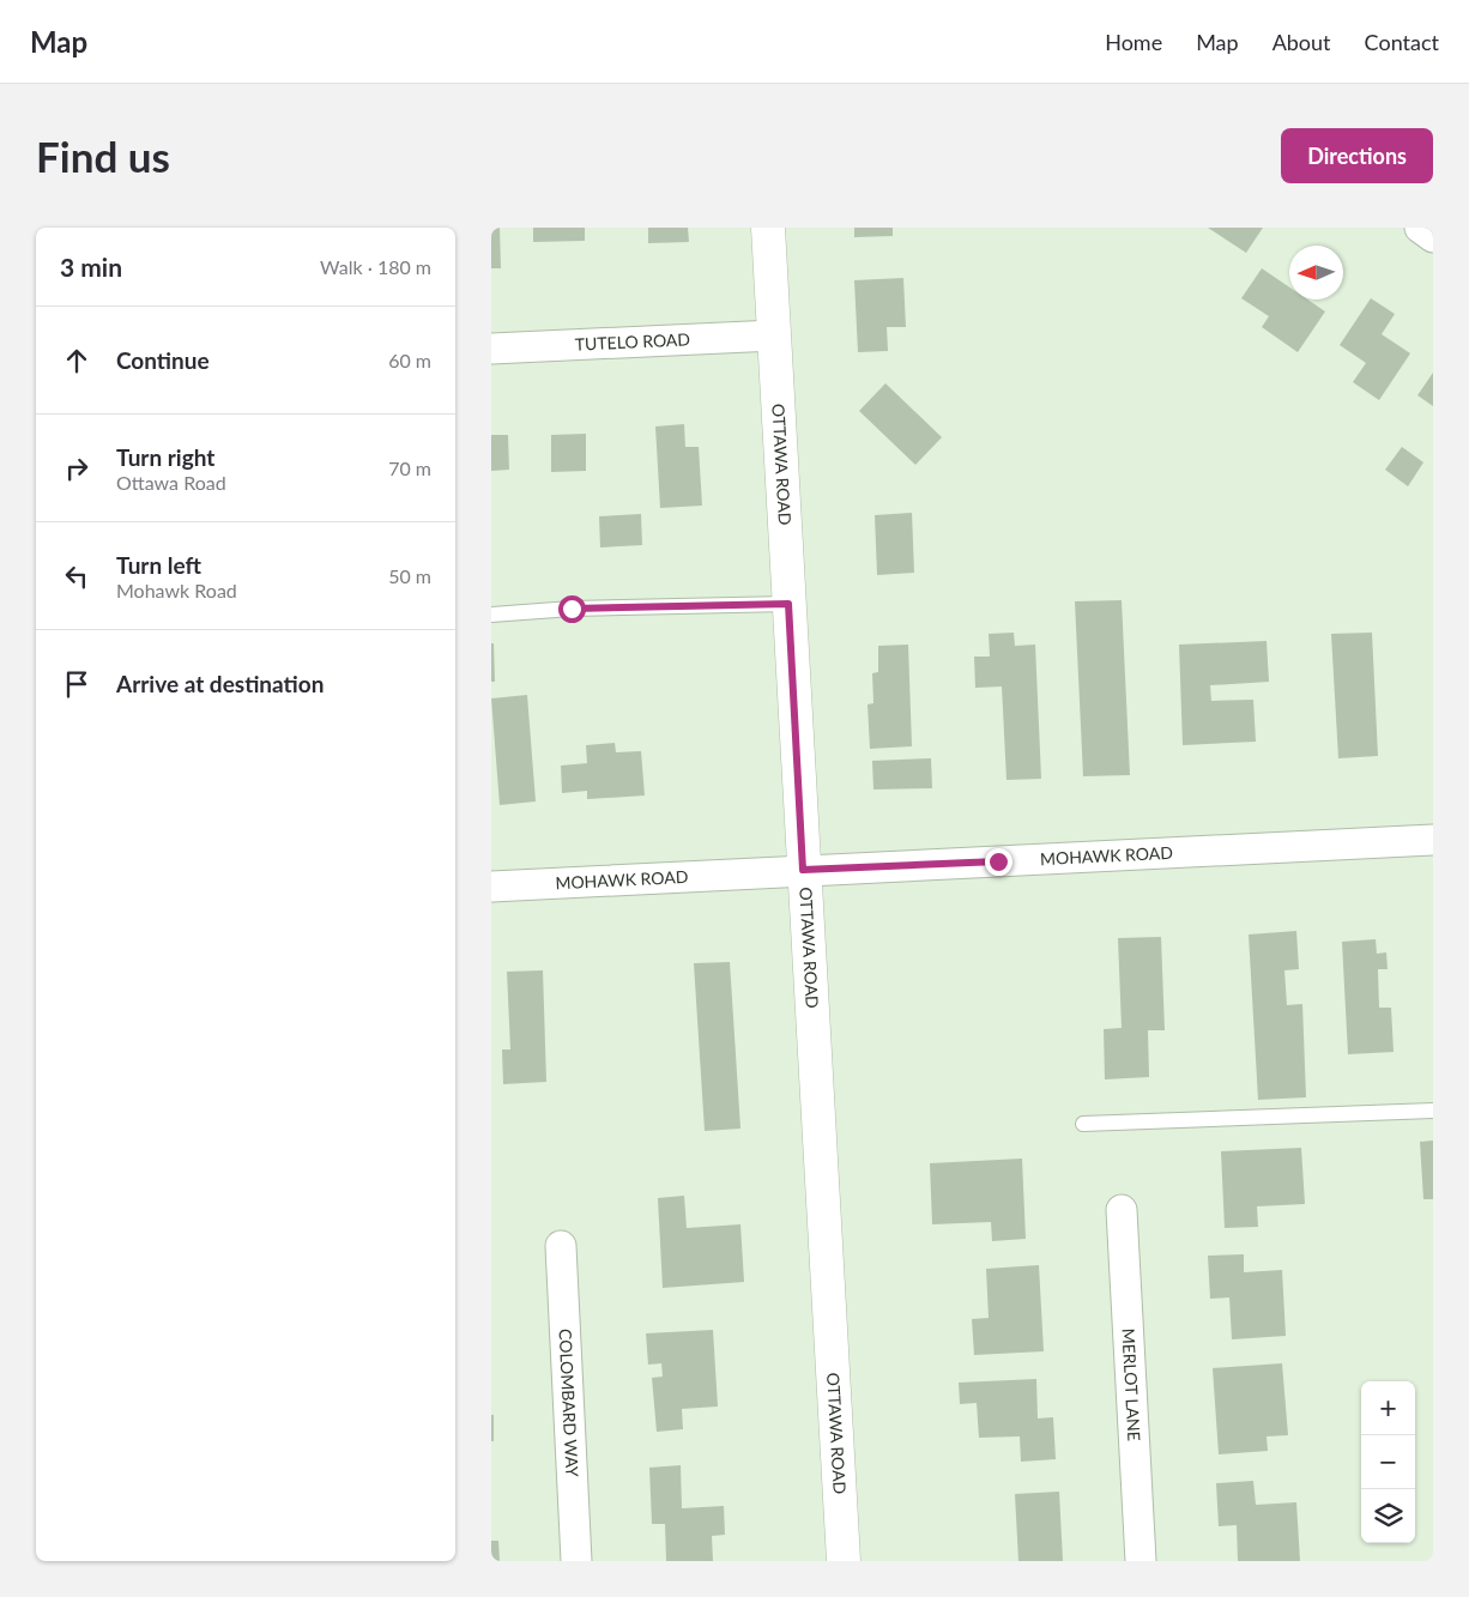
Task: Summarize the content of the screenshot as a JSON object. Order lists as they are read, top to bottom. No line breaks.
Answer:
{"streets":{"street":["TUTELO ROAD","OTTAWA ROAD","MOHAWK ROAD","MERLOT LANE","COLOMBARD WAY"]},"crossings":[["TUTELO ROAD","OTTAWA ROAD"],["OTTAWA ROAD","MOHAWK ROAD"]],"north":"left","page":{"header":"Map","nav":["Home","Map","About","Contact"],"buttons":"Directions","title":"Find us","heading":["3 min","Walk · 180 m"],"list":[["Continue","60 m"],["Turn right","Ottawa Road","70 m"],["Turn left","Mohawk Road","50 m"],"Arrive at destination"],"map_buttons":["+","−"]}}
